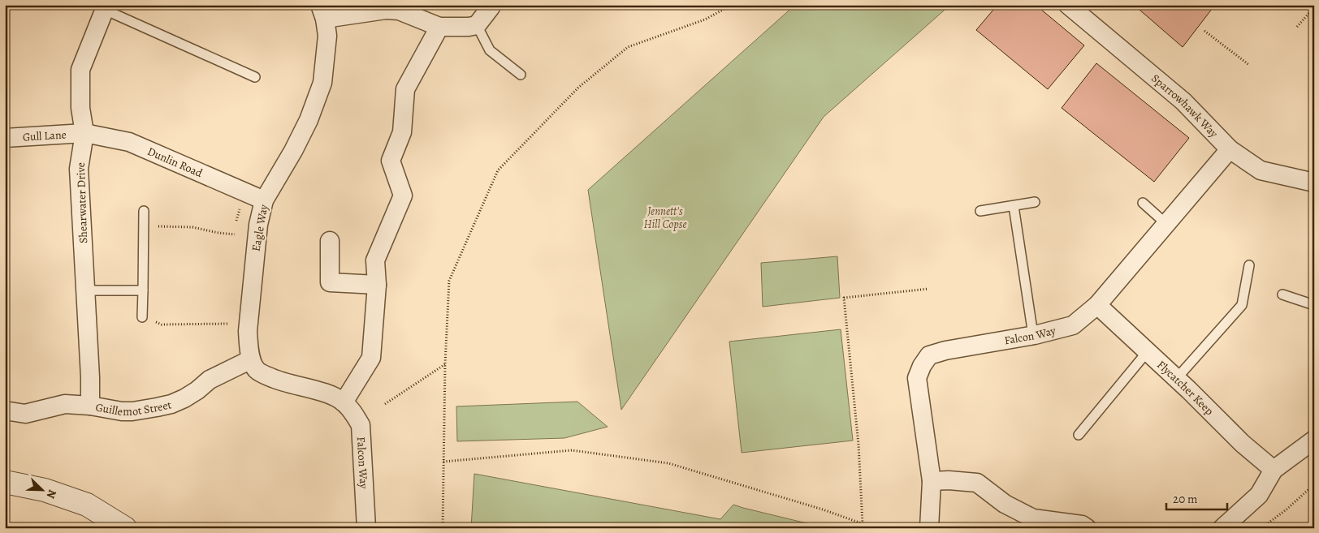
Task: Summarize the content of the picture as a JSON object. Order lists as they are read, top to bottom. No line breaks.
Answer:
{"streets":{"street":["Sparrowhawk Way","Gull Lane","Dunlin Road","Shearwater Drive","Eagle Way","Falcon Way","Flycatcher Keep","Guillemot Street"]},"crossings":[["Sparrowhawk Way","Falcon Way"],["Gull Lane","Dunlin Road"],["Gull Lane","Shearwater Drive"],["Dunlin Road","Shearwater Drive"],["Dunlin Road","Eagle Way"],["Shearwater Drive","Guillemot Street"],["Eagle Way","Falcon Way"],["Eagle Way","Guillemot Street"],["Falcon Way","Flycatcher Keep"]],"parks":["Jennett's Hill Copse"],"scale_bar":"20 m","north":"bottom right"}
